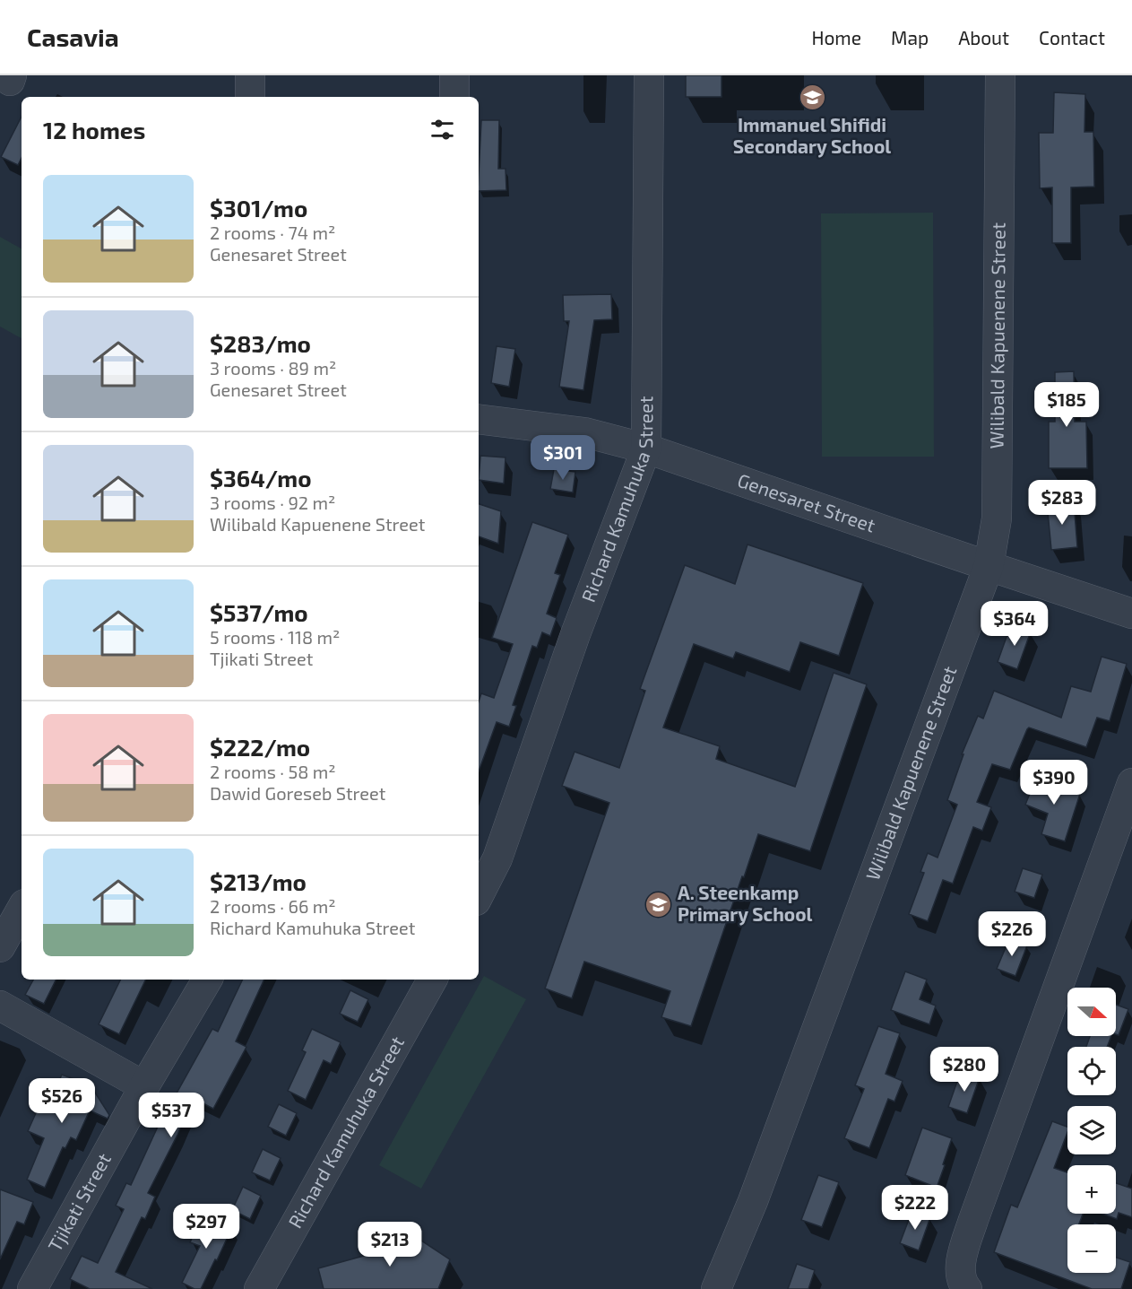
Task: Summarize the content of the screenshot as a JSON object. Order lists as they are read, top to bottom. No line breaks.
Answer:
{"streets":{"street":["Wilibald Kapuenene Street","Richard Kamuhuka Street","Genesaret Street","Tjikati Street"]},"crossings":[["Wilibald Kapuenene Street","Genesaret Street"],["Richard Kamuhuka Street","Genesaret Street"]],"places":{"school or university":["Immanuel Shifidi Secondary School","A. Steenkamp Primary School"]},"north":"right","page":{"header":"Casavia","nav":["Home","Map","About","Contact"],"heading":"12 homes","list":[{"name":"$301/mo","note":"2 rooms · 74 m² · Genesaret Street"},{"name":"$283/mo","note":"3 rooms · 89 m² · Genesaret Street"},{"name":"$364/mo","note":"3 rooms · 92 m² · Wilibald Kapuenene Street"},{"name":"$537/mo","note":"5 rooms · 118 m² · Tjikati Street"},{"name":"$222/mo","note":"2 rooms · 58 m² · Dawid Goreseb Street"},{"name":"$213/mo","note":"2 rooms · 66 m² · Richard Kamuhuka Street"}],"price":["$185","$301","$283","$364","$390","$226","$280","$526","$537","$222","$297","$213"],"map_buttons":["+","−"]}}
